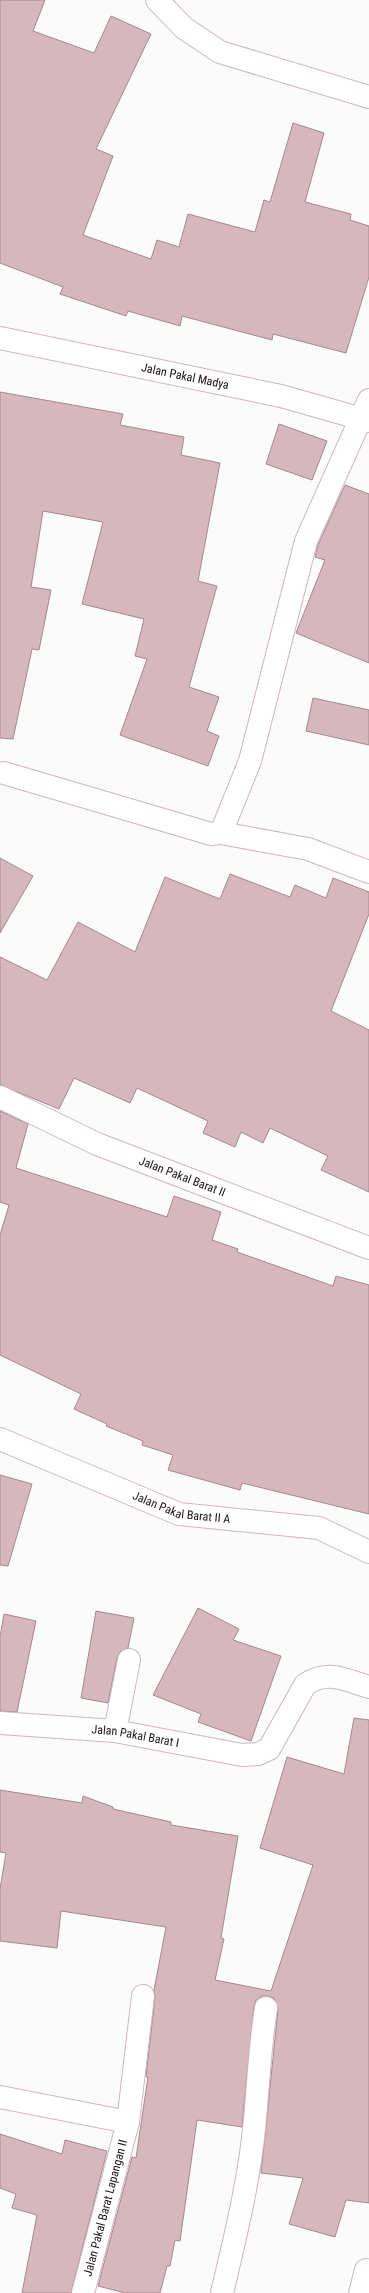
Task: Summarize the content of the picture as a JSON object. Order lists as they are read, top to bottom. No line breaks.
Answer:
{"streets":{"street":["Jalan Pakal Madya","Jalan Pakal Barat II","Jalan Pakal Barat II A","Jalan Pakal Barat I","Jalan Pakal Barat Lapangan II"]}}
